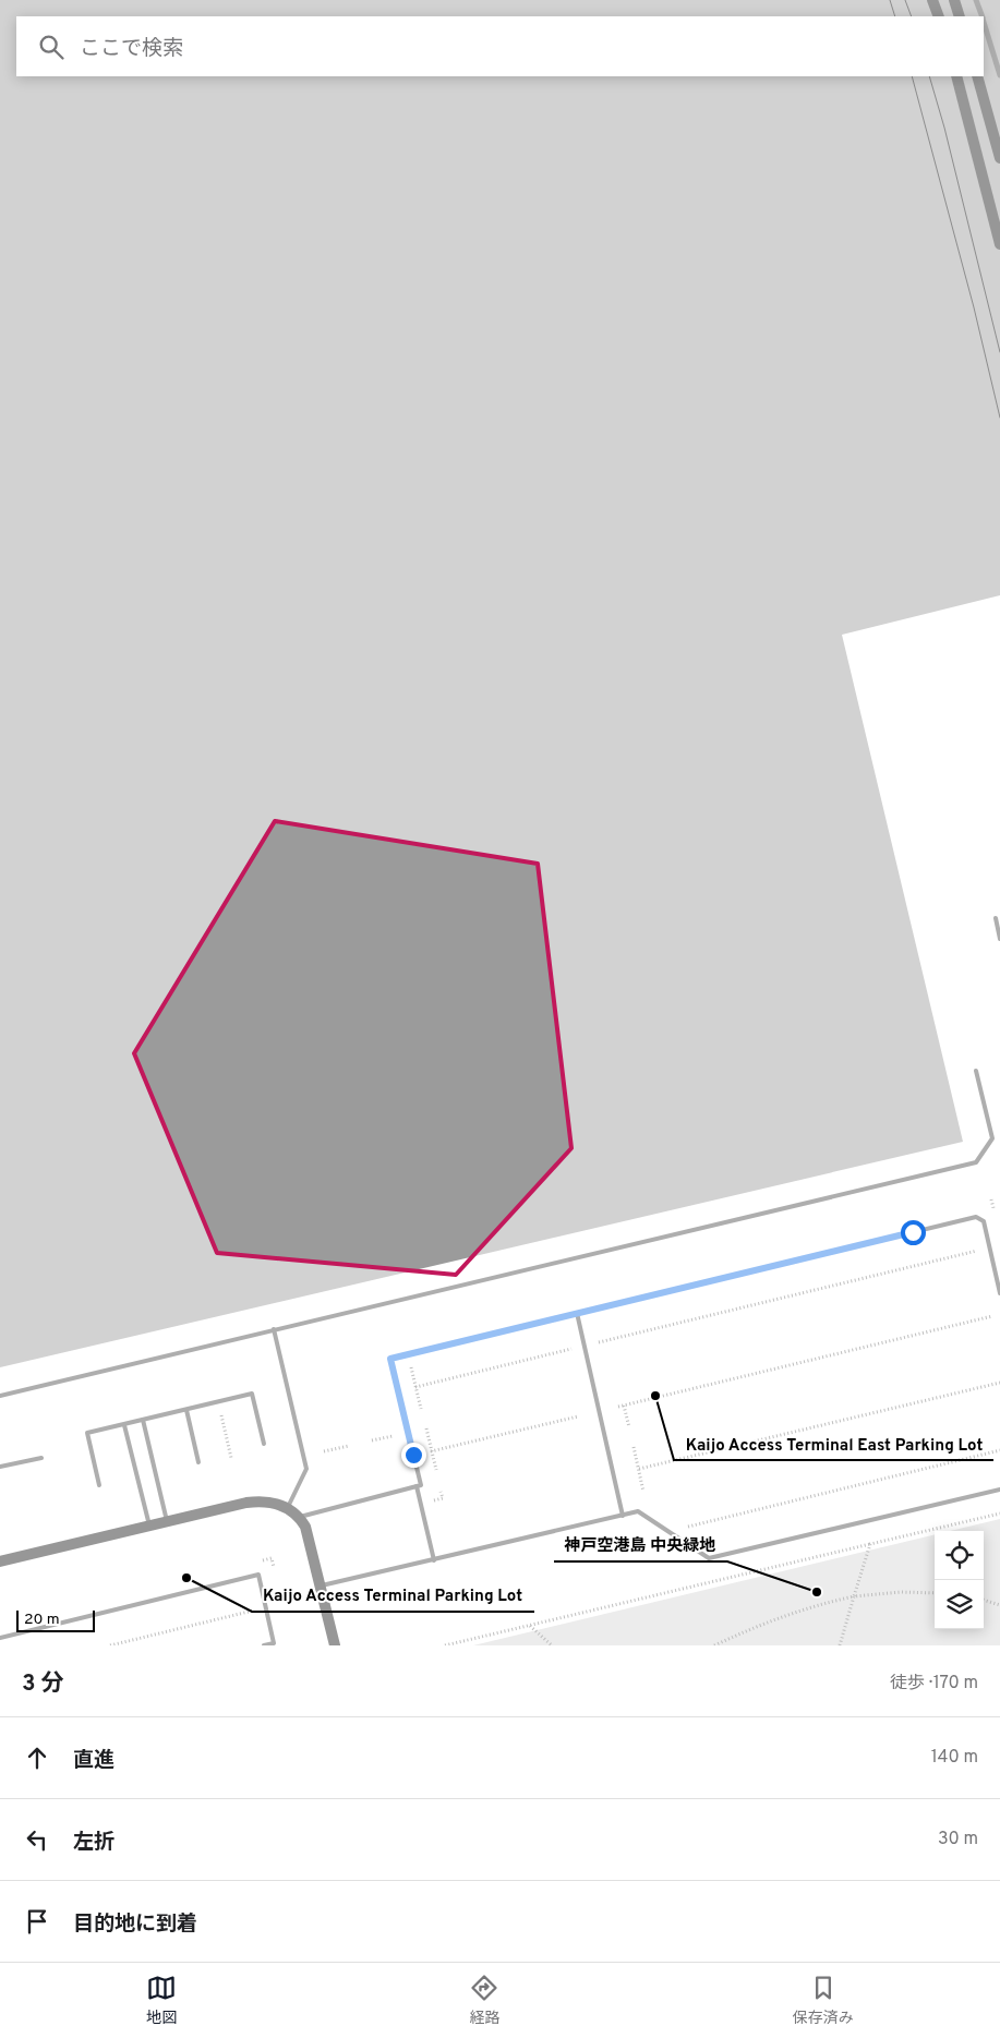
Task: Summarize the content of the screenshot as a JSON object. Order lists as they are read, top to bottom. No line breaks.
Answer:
{"places":["Kaijo Access Terminal East Parking Lot","Kaijo Access Terminal Parking Lot","神戸空港島 中央緑地"],"scale_bar":"20 m","page":{"search":"ここで検索","scale":"20 m","heading":["3 分","徒歩 · 170 m"],"list":[["直進","140 m"],["左折","30 m"],"目的地に到着"],"nav":["地図","経路","保存済み"]}}
